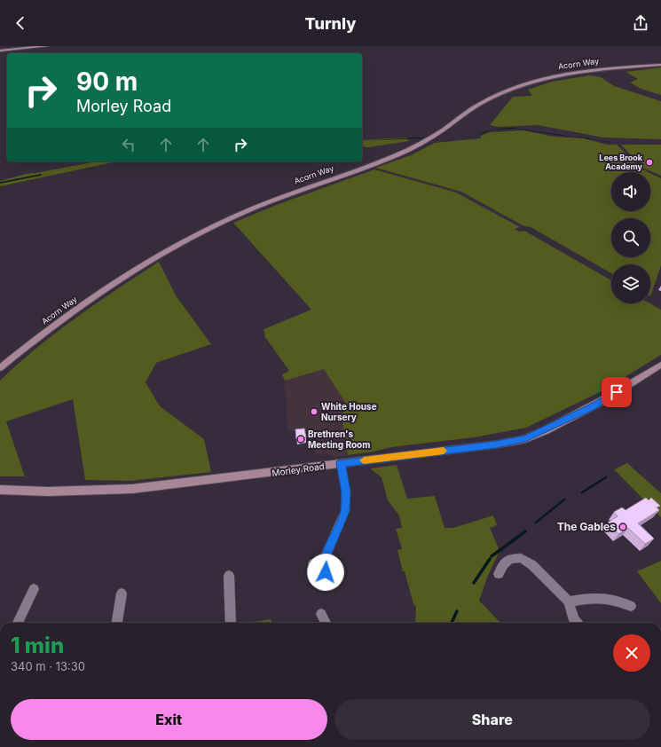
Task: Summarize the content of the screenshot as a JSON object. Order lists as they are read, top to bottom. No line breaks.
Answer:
{"streets":{"street":["Acorn Way","Morley Road"]},"places":["Lees Brook Academy","White House Nursery","Brethren's Meeting Room","The Gables"],"page":{"header":"Turnly","turn":["90 m","Morley Road"],"heading":["1 min","340 m · 13:30"],"buttons":["Exit","Share"]}}
